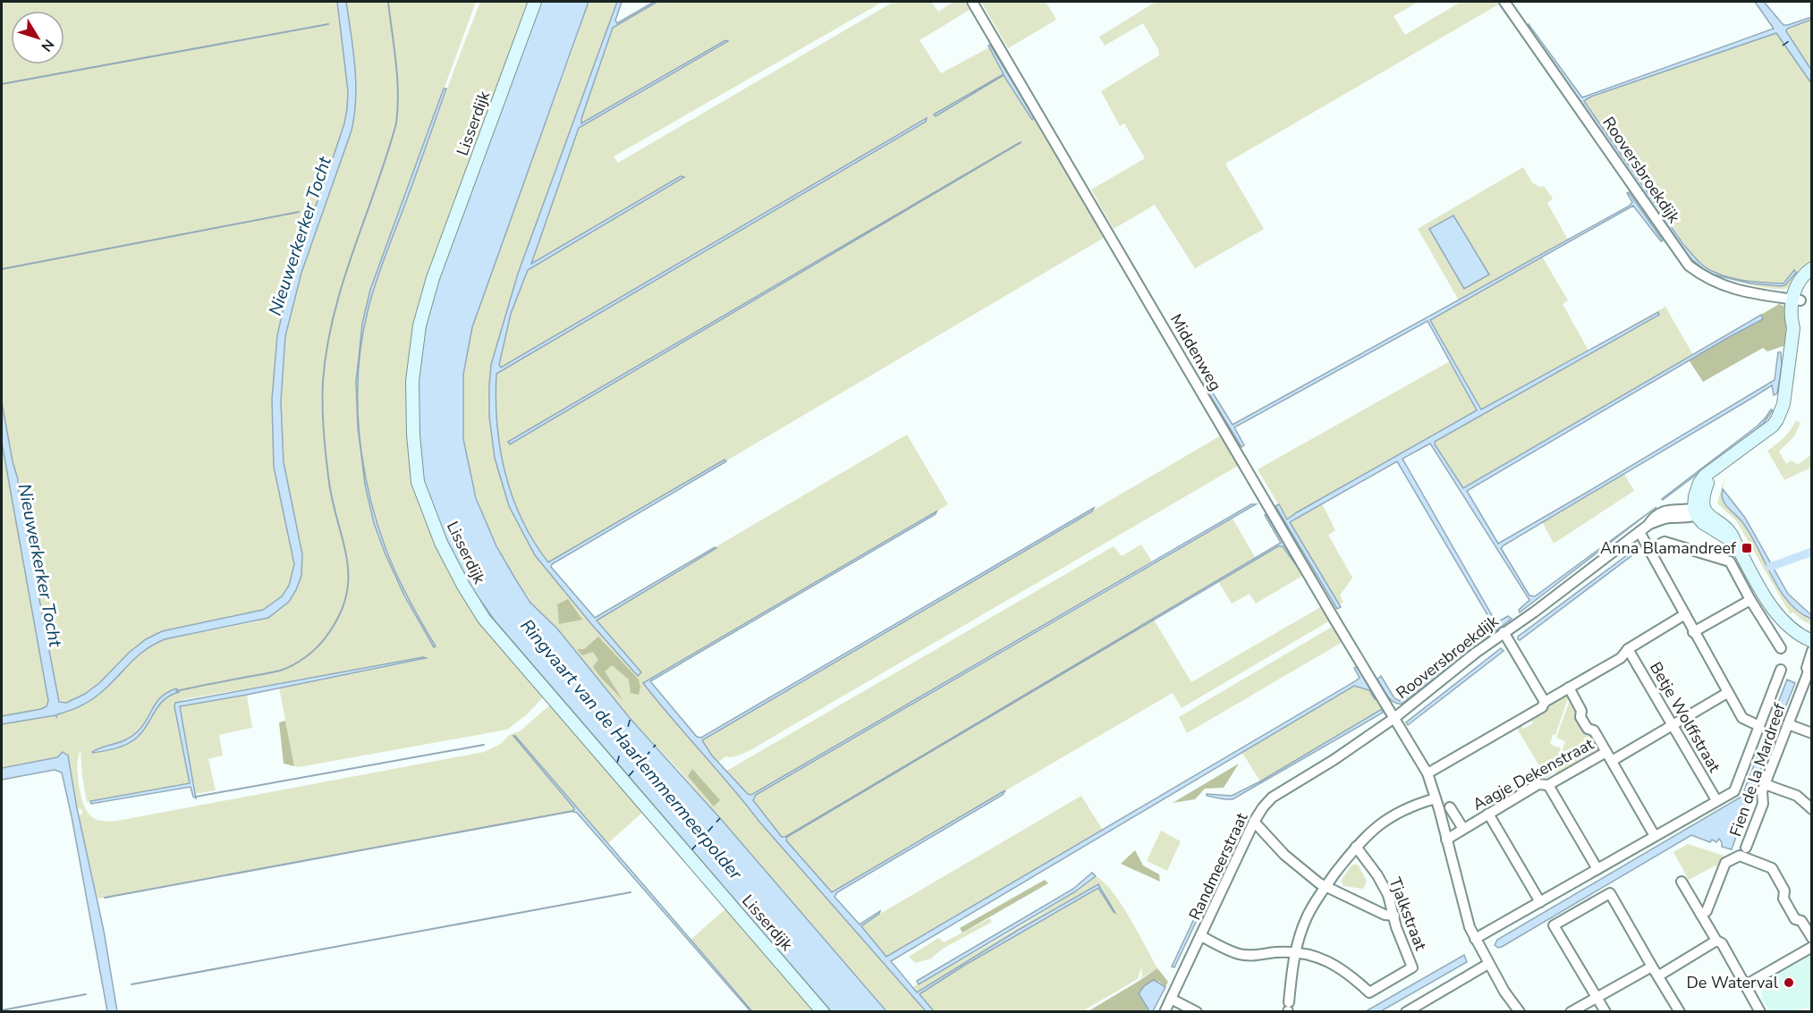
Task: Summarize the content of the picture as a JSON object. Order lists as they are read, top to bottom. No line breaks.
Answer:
{"streets":{"street":["Lisserdijk","Rooversbroekdijk","Middenweg","Betje Wolffstraat","Fien de la Mardreef","Aagje Dekenstraat","Randmeerstraat","Tjalkstraat"]},"crossings":[["Rooversbroekdijk","Middenweg"],["Rooversbroekdijk","Aagje Dekenstraat"],["Rooversbroekdijk","Randmeerstraat"],["Middenweg","Randmeerstraat"],["Betje Wolffstraat","Aagje Dekenstraat"]],"water":["Nieuwerkerker Tocht","Ringvaart van de Haarlemmermeerpolder"],"places":{"transit":["Anna Blamandreef"],"other":["De Waterval"]},"north":"bottom right"}
